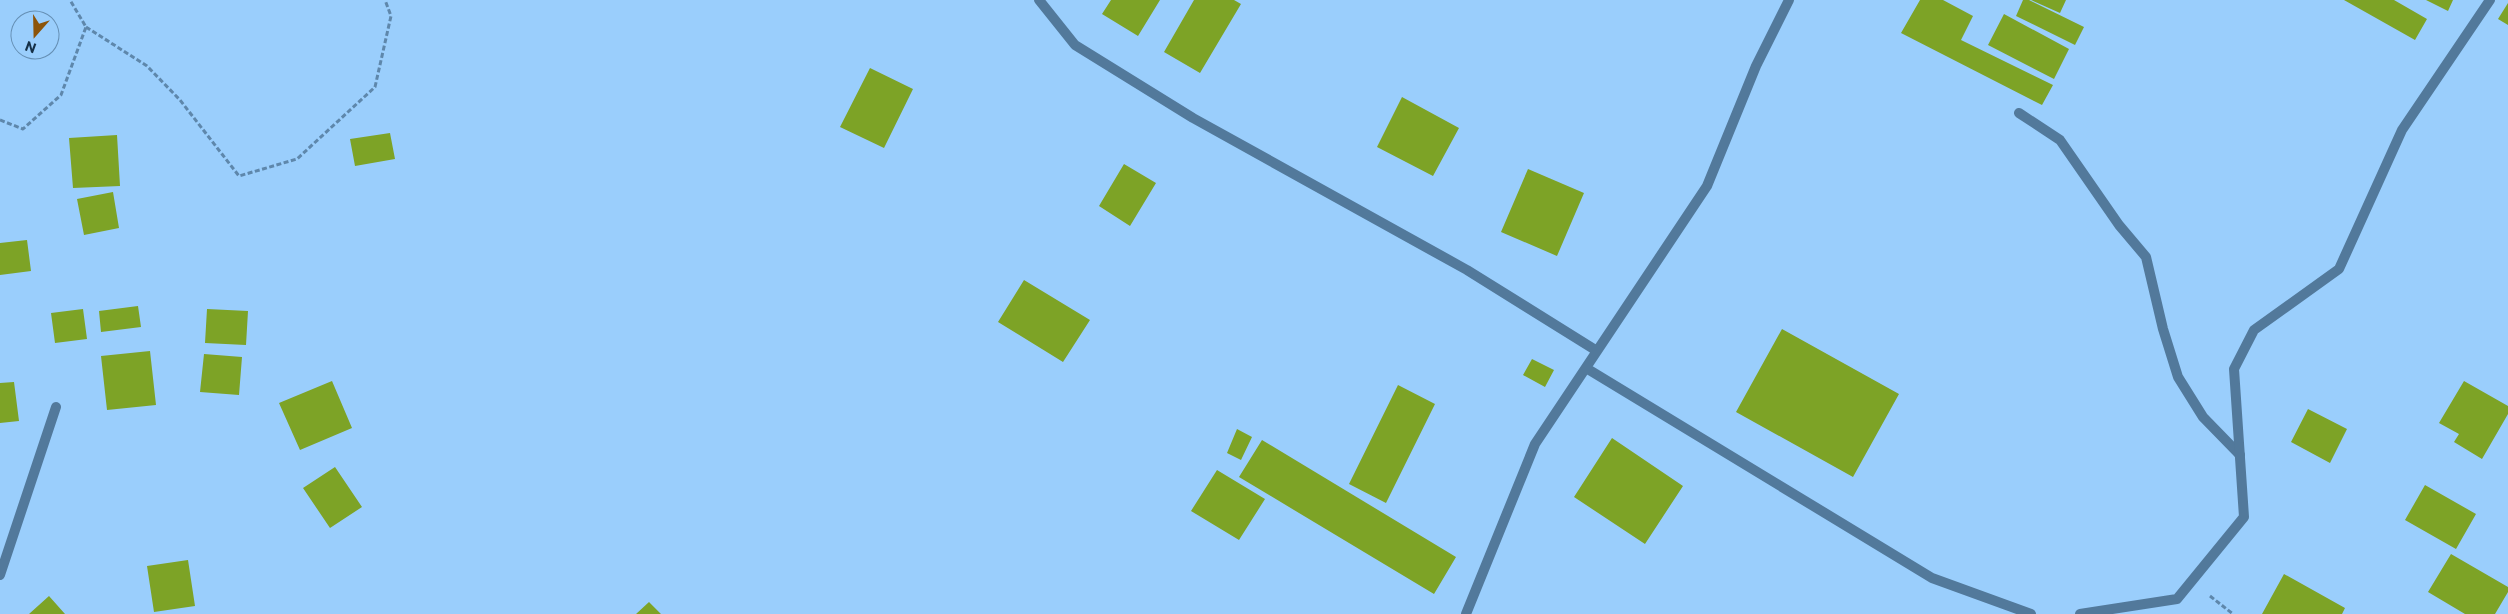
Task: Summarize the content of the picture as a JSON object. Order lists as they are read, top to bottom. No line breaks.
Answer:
{"north":"bottom"}
